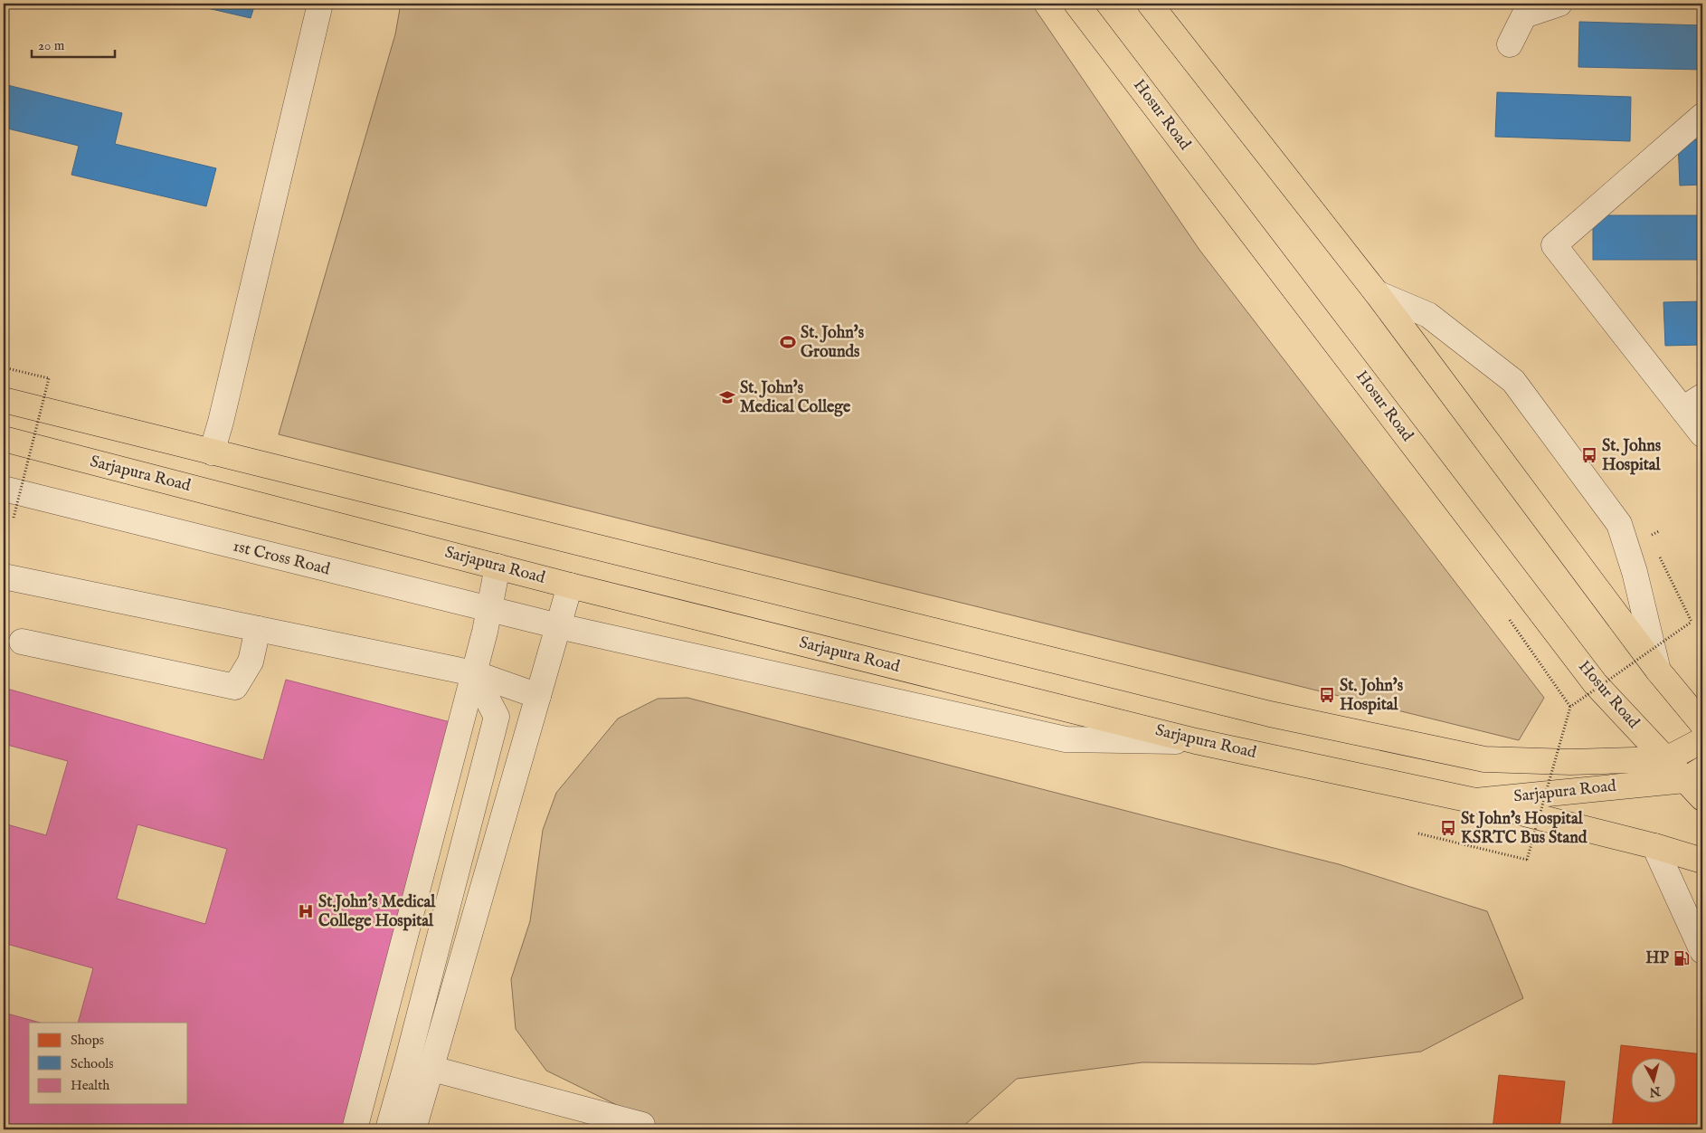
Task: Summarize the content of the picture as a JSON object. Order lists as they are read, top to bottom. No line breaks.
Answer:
{"streets":{"main road":["Hosur Road","Sarjapura Road"],"street":["1st Cross Road"]},"crossings":[["Hosur Road","Sarjapura Road"],["Sarjapura Road","1st Cross Road"]],"places":{"sports":["St. John's Grounds"],"school or university":["St. John's Medical College"],"bus stop":["St. Johns Hospital","St. John's Hospital","St John's Hospital KSRTC Bus Stand"],"hospital":["St.John's Medical College Hospital"],"fuel station":["HP"]},"legend":["Shops","Schools","Health"],"scale_bar":"20 m","north":"bottom"}
